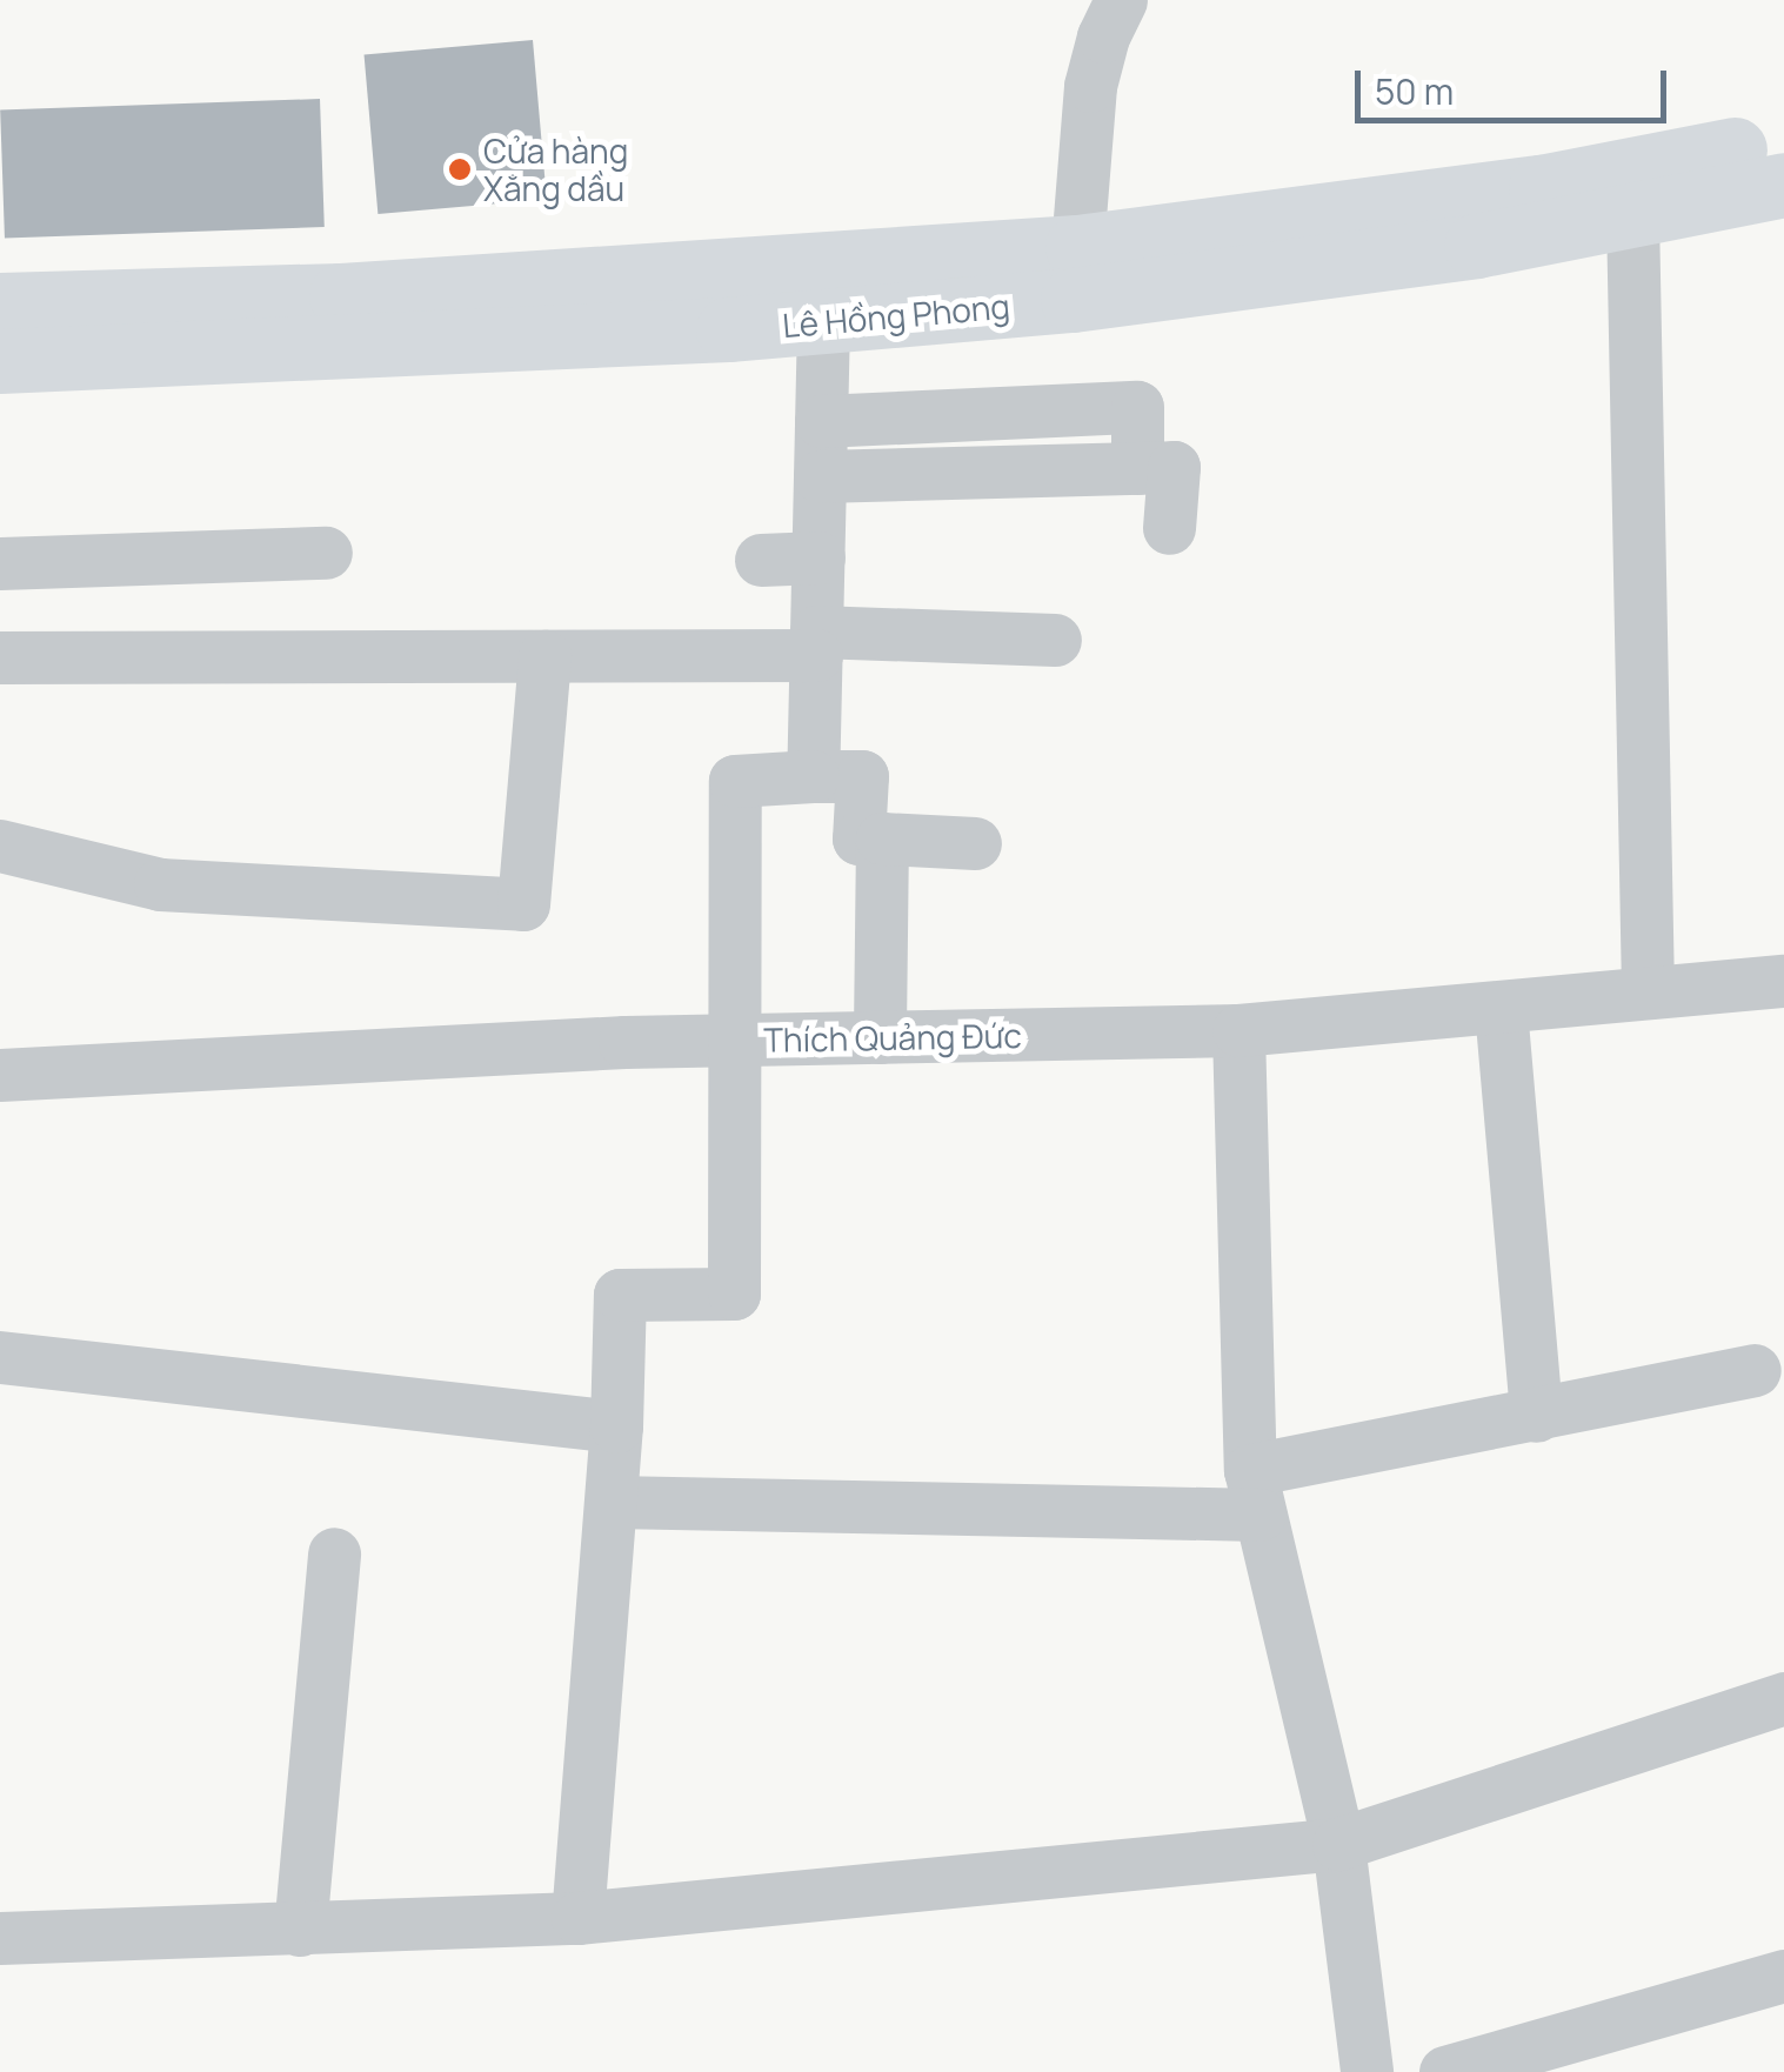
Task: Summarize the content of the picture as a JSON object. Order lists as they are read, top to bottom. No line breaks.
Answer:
{"streets":{"main road":["Lê Hồng Phong"],"street":["Thích Quảng Đức"]},"places":["Cửa hàng Xăng dầu"],"scale_bar":"50 m"}
